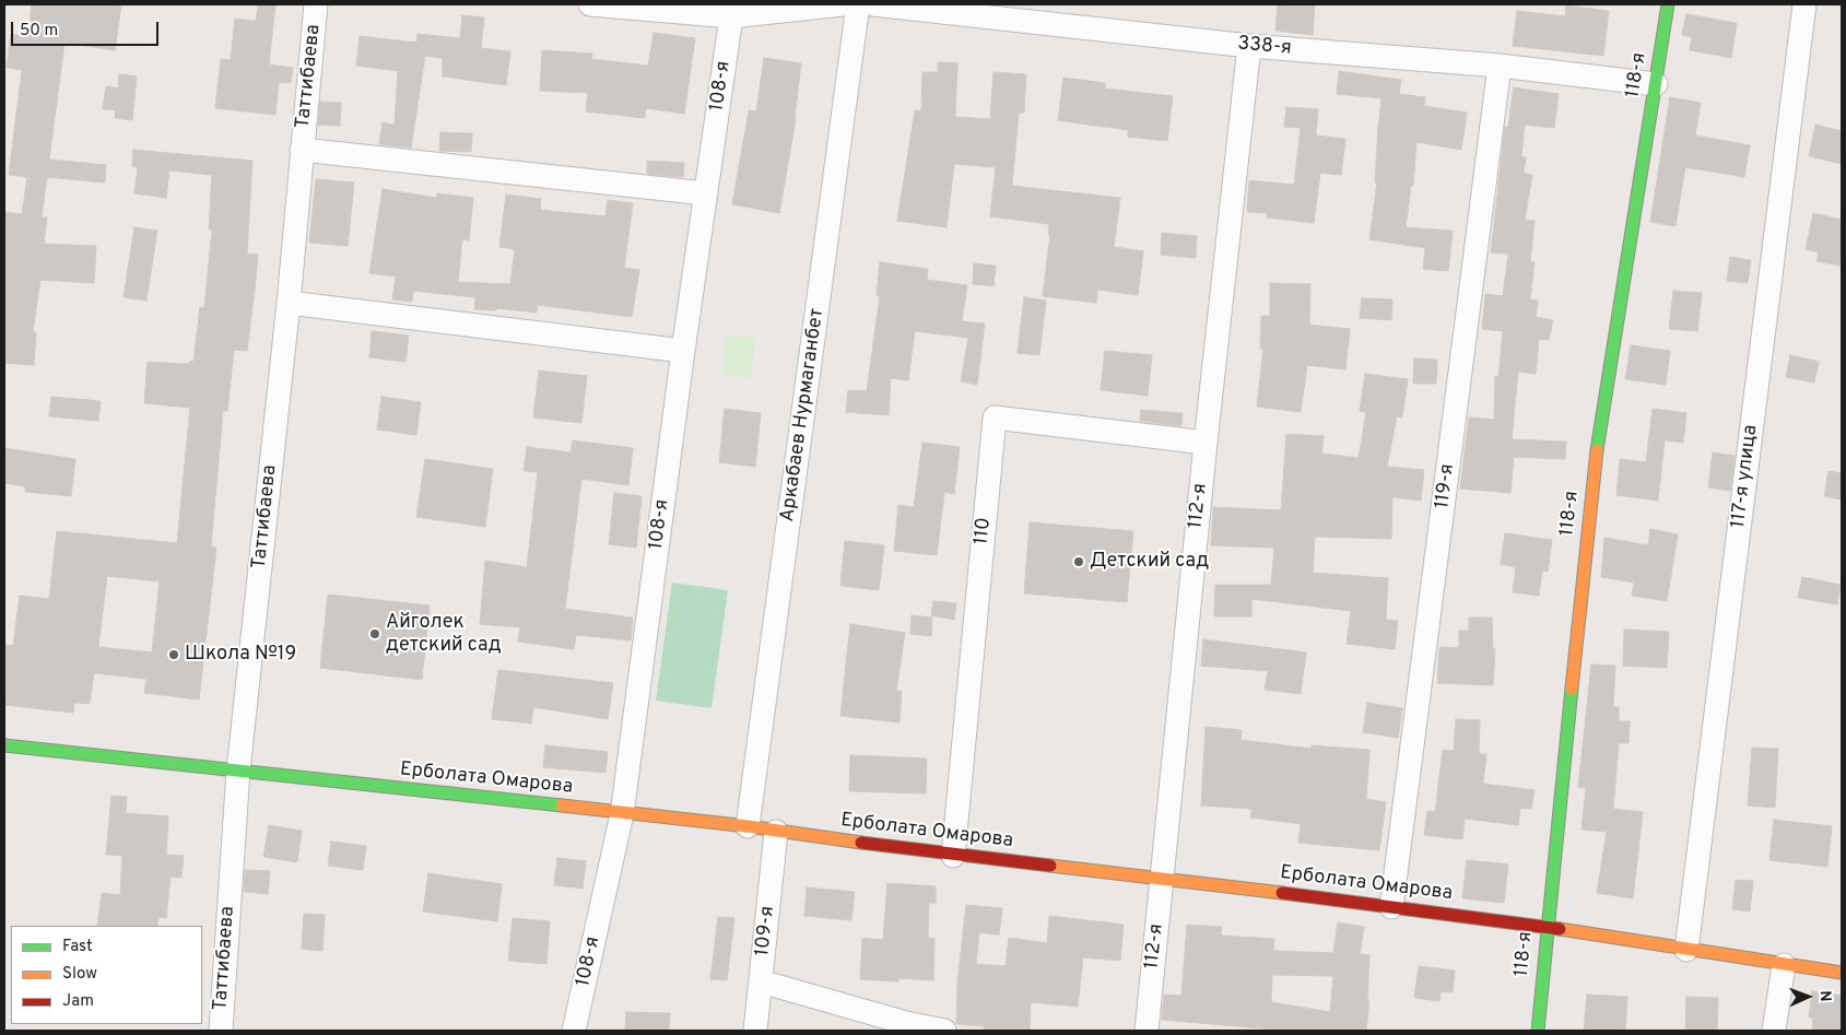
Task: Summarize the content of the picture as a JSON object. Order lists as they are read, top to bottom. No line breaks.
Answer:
{"streets":{"street":["338-я","118-я","Таттибаева","108-я","Аркабаев Нурмаганбет","117-я улица","119-я","112-я","110","Ерболата Омарова","109-я"]},"crossings":[["338-я","118-я"],["338-я","119-я"],["338-я","112-я"],["118-я","Ерболата Омарова"],["Таттибаева","Ерболата Омарова"],["108-я","Ерболата Омарова"],["Аркабаев Нурмаганбет","Ерболата Омарова"],["117-я улица","Ерболата Омарова"],["119-я","Ерболата Омарова"],["112-я","110"],["112-я","Ерболата Омарова"],["110","Ерболата Омарова"],["Ерболата Омарова","109-я"]],"places":["Детский сад","Айголек детский сад","Школа №19"],"legend":["Fast","Slow","Jam"],"scale_bar":"50 m","north":"right"}
